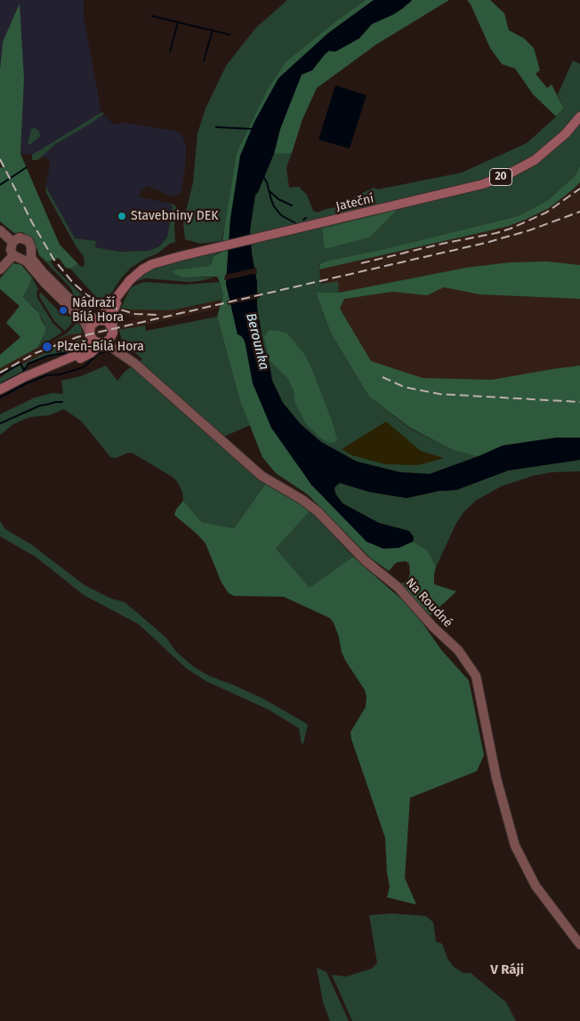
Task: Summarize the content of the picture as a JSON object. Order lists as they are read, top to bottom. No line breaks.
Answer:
{"streets":{"main road":["20","Jateční","Na Roudné"]},"crossings":[["20","Jateční"],["20","Na Roudné"],["Jateční","Na Roudné"]],"districts":["V Ráji"],"water":["Berounka"],"places":["Stavebniny DEK","Nádraží Bílá Hora","Plzeň-Bílá Hora"]}
